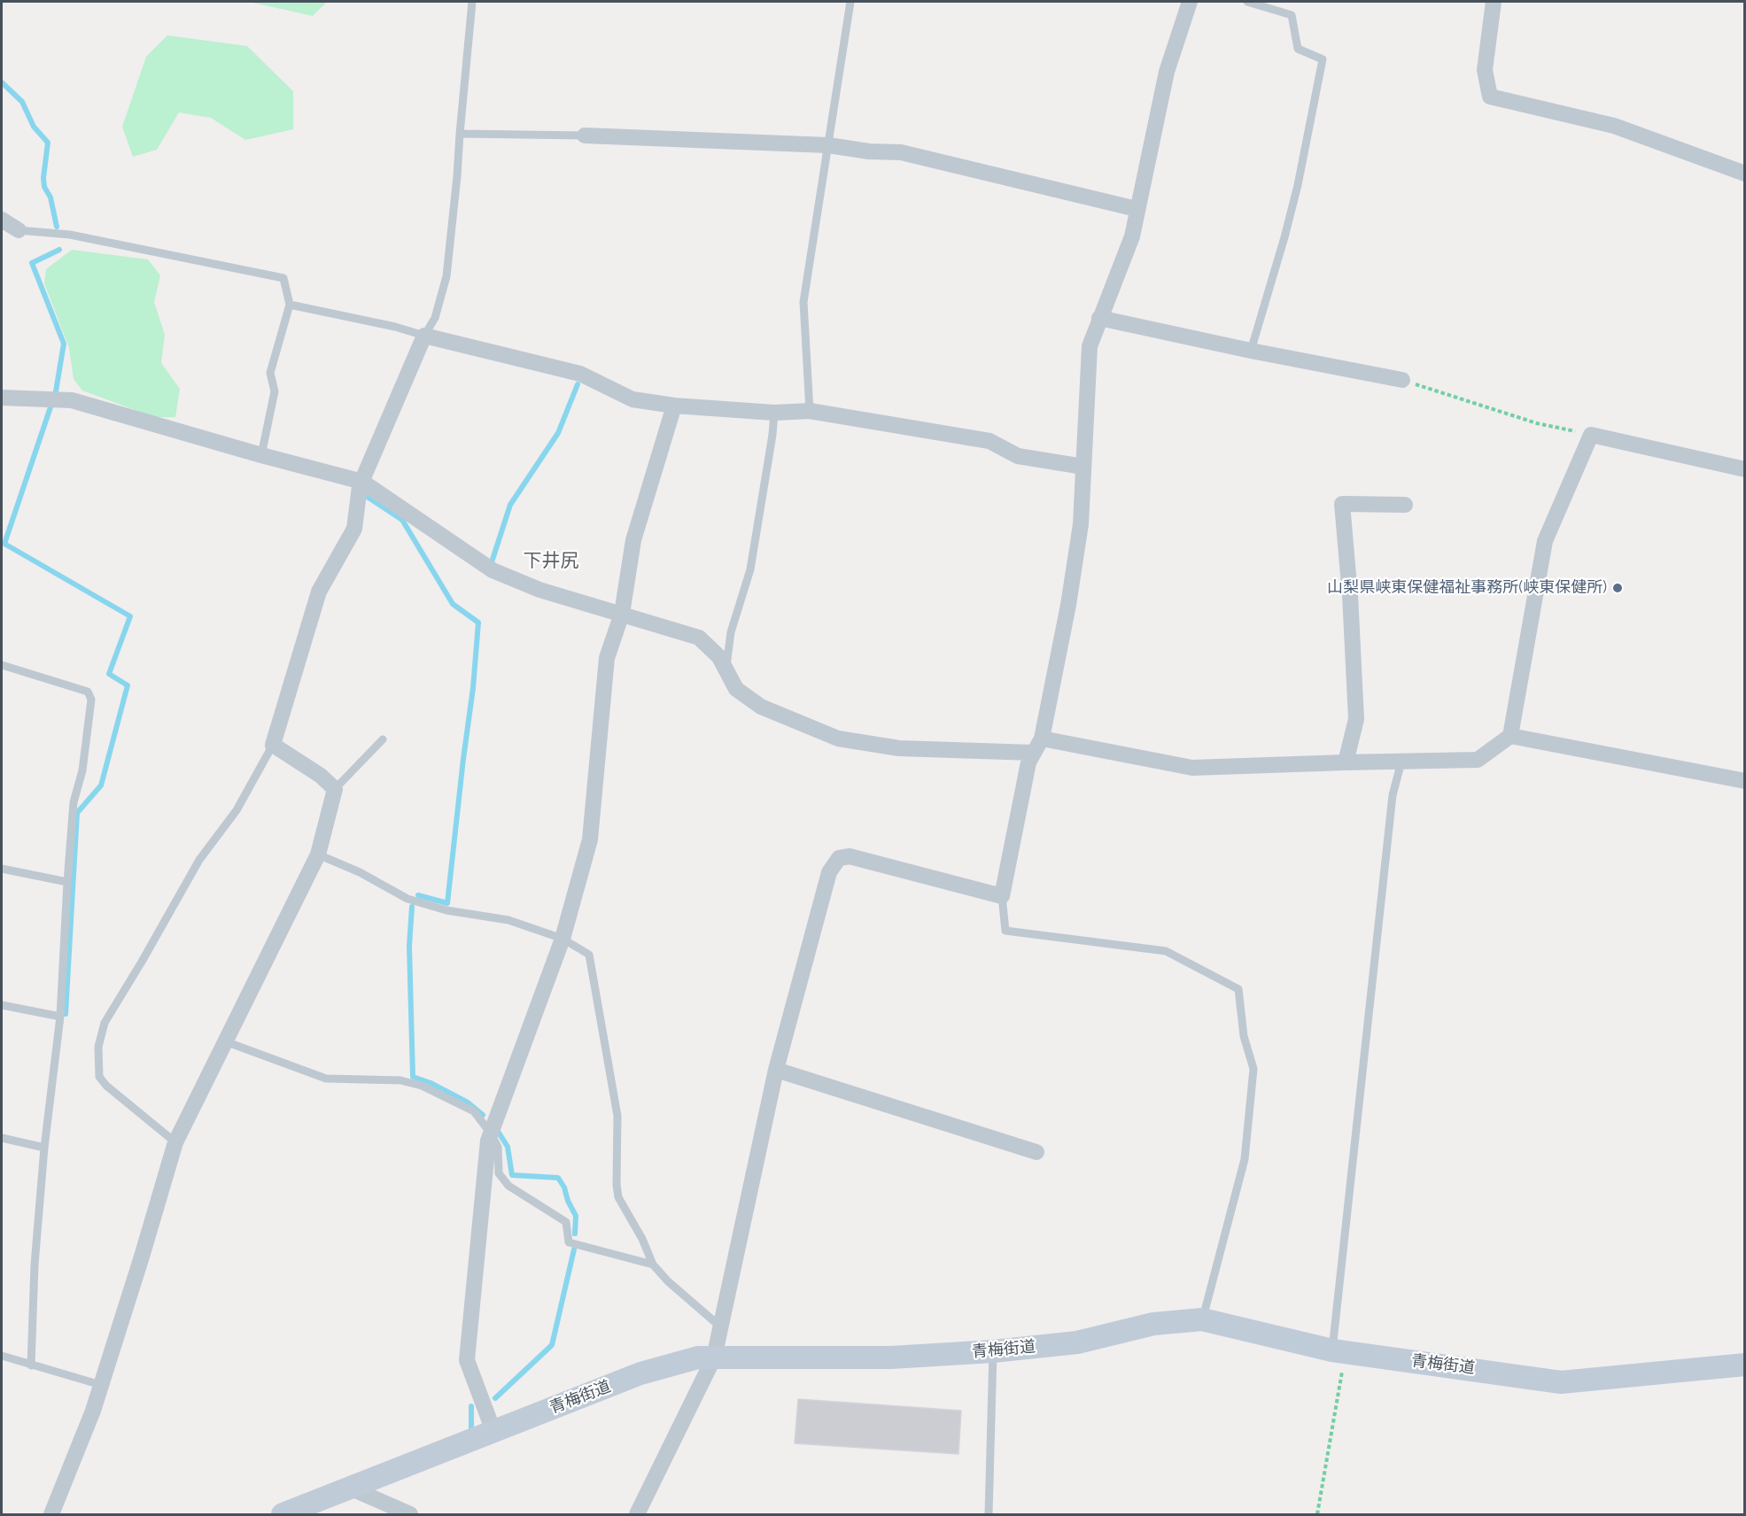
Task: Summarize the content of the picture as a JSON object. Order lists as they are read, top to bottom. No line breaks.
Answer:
{"streets":{"main road":["青梅街道"]},"districts":["下井尻"],"places":["山梨県峡東保健福祉事務所(峡東保健所)"]}
